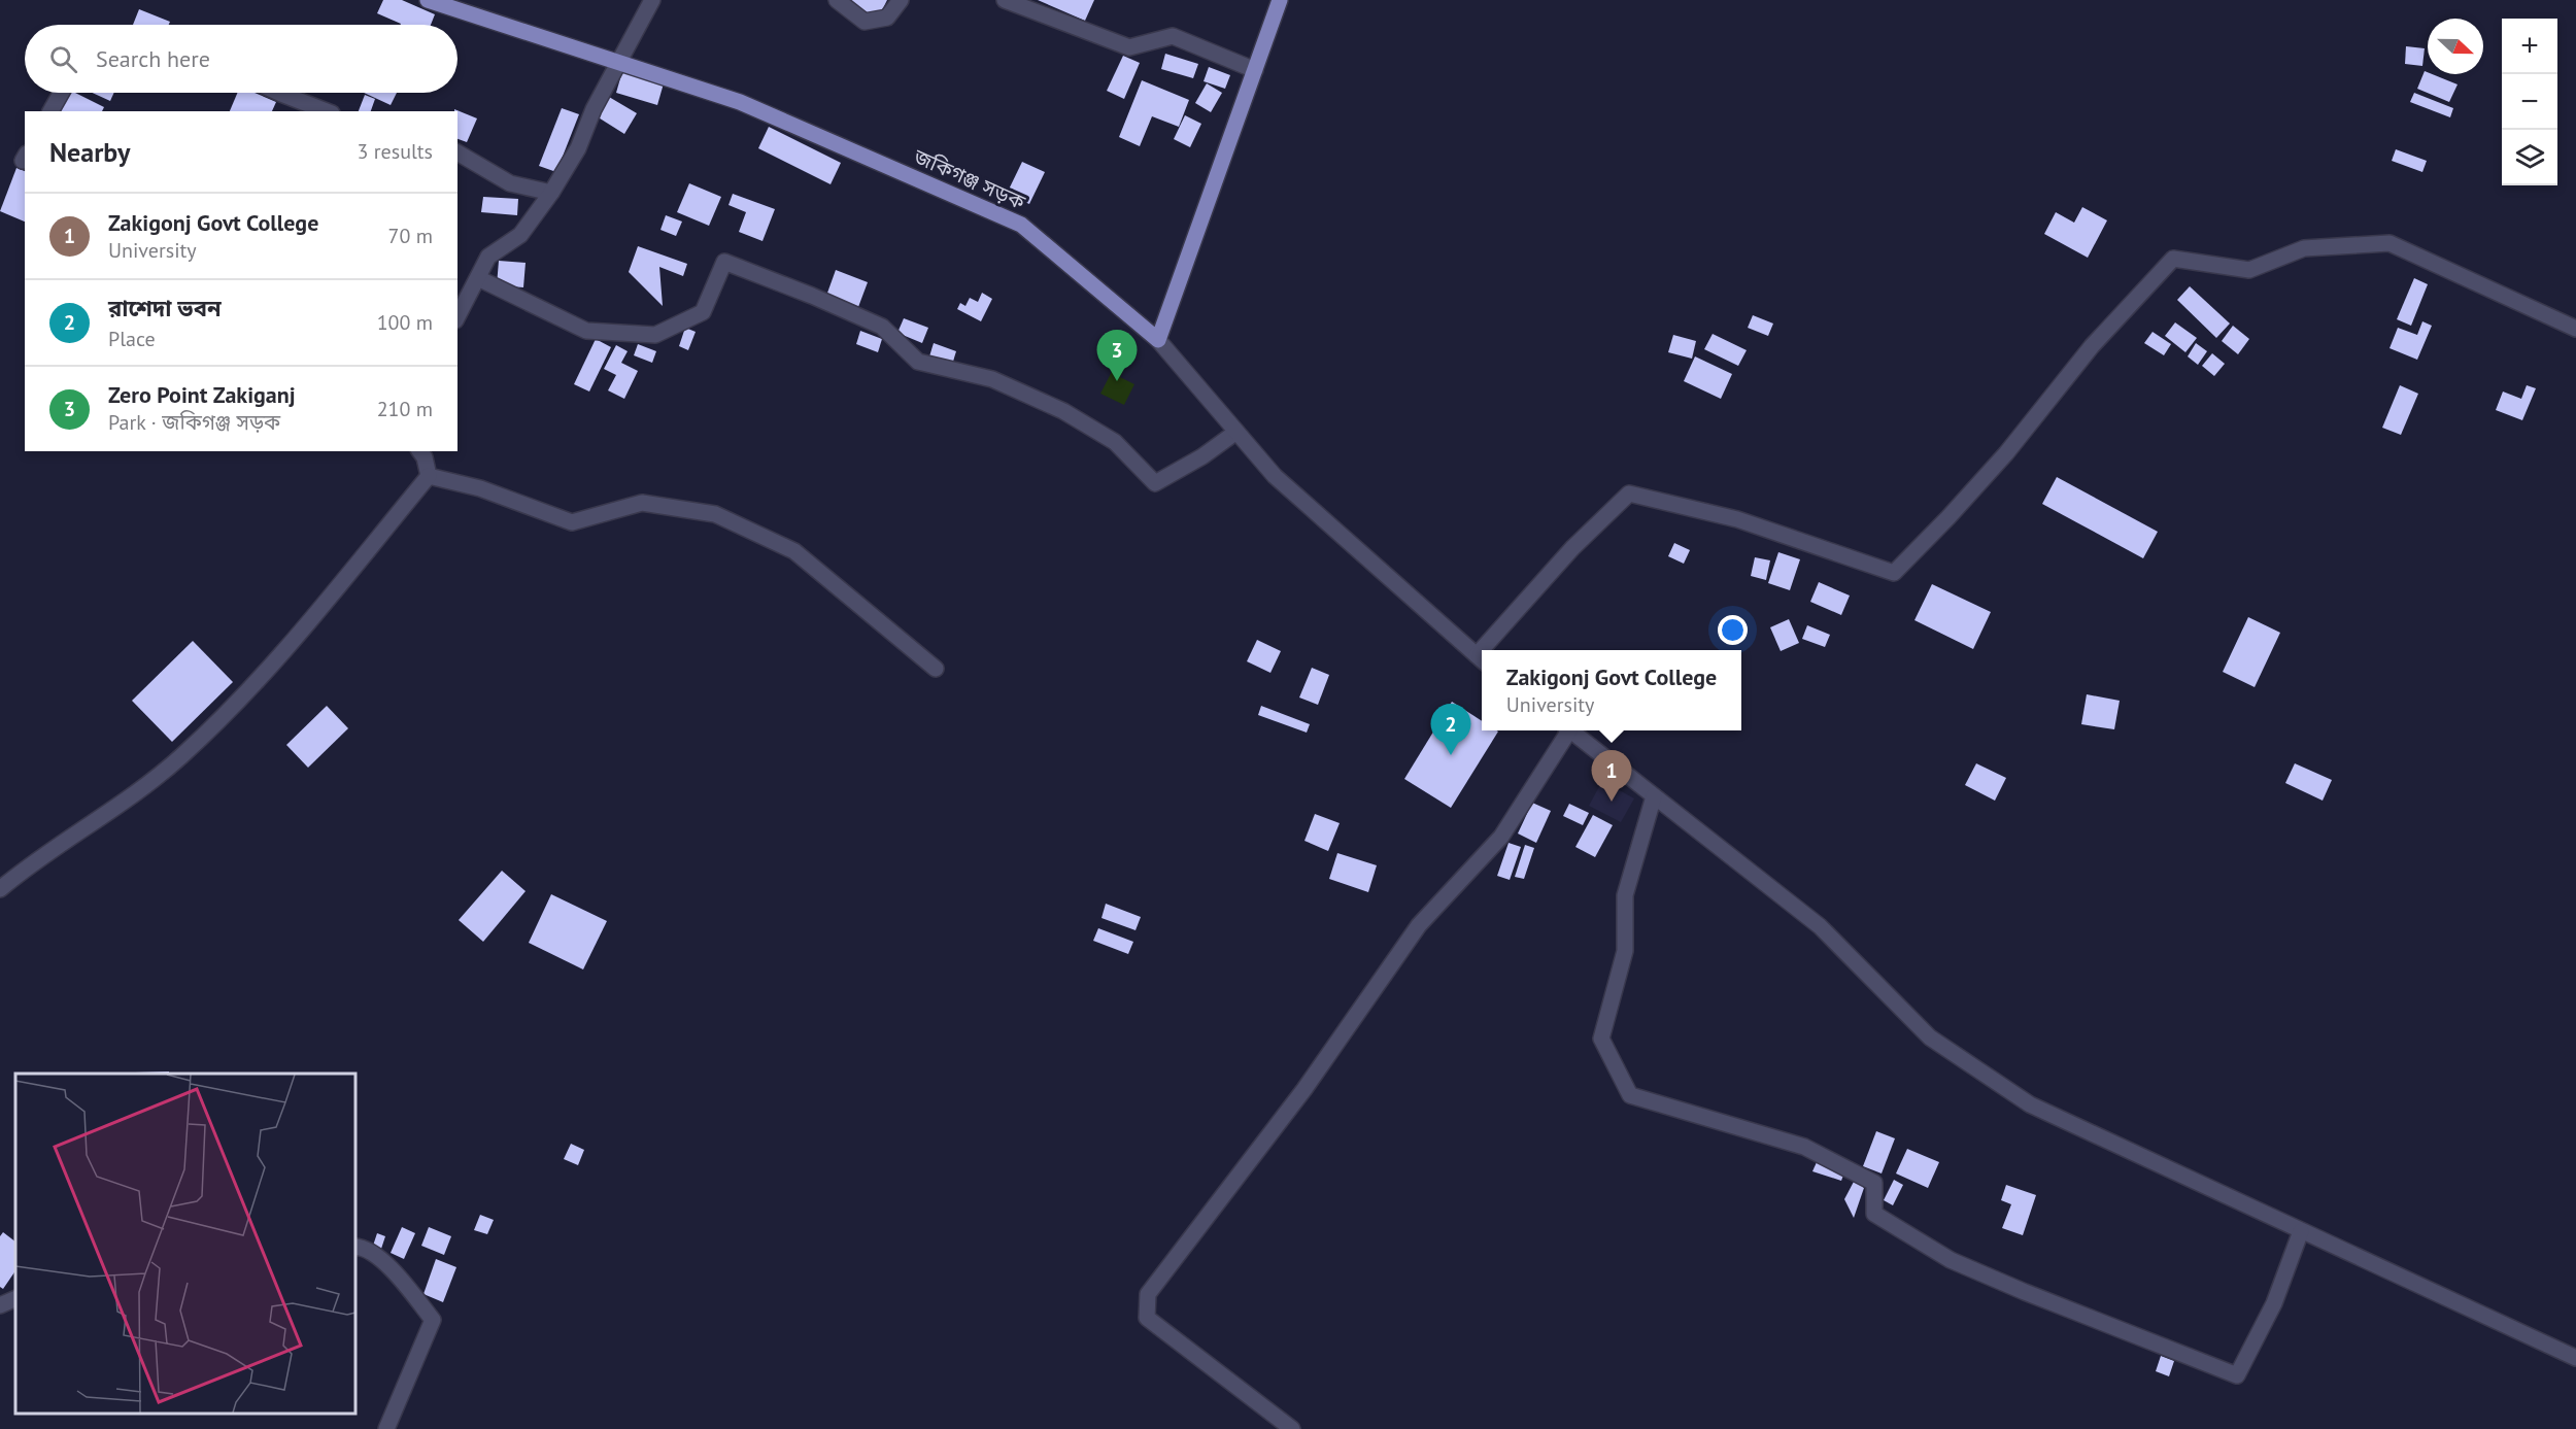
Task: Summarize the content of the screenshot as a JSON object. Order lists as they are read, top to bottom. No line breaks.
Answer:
{"streets":{"main road":["জকিগঞ্জ সড়ক"]},"north":"right","page":{"map_buttons":["+","−"],"search":"Search here","heading":["Nearby","3 results"],"list":[{"mark":"1","name":"Zakigonj Govt College","note":"University","value":"70 m"},{"mark":"2","name":"রাশেদা ভবন","note":"Place","value":"100 m"},{"mark":"3","name":"Zero Point Zakiganj","note":"Park · জকিগঞ্জ সড়ক","value":"210 m"}],"pins":["3","2","1"],"popup":["Zakigonj Govt College","University"]}}
